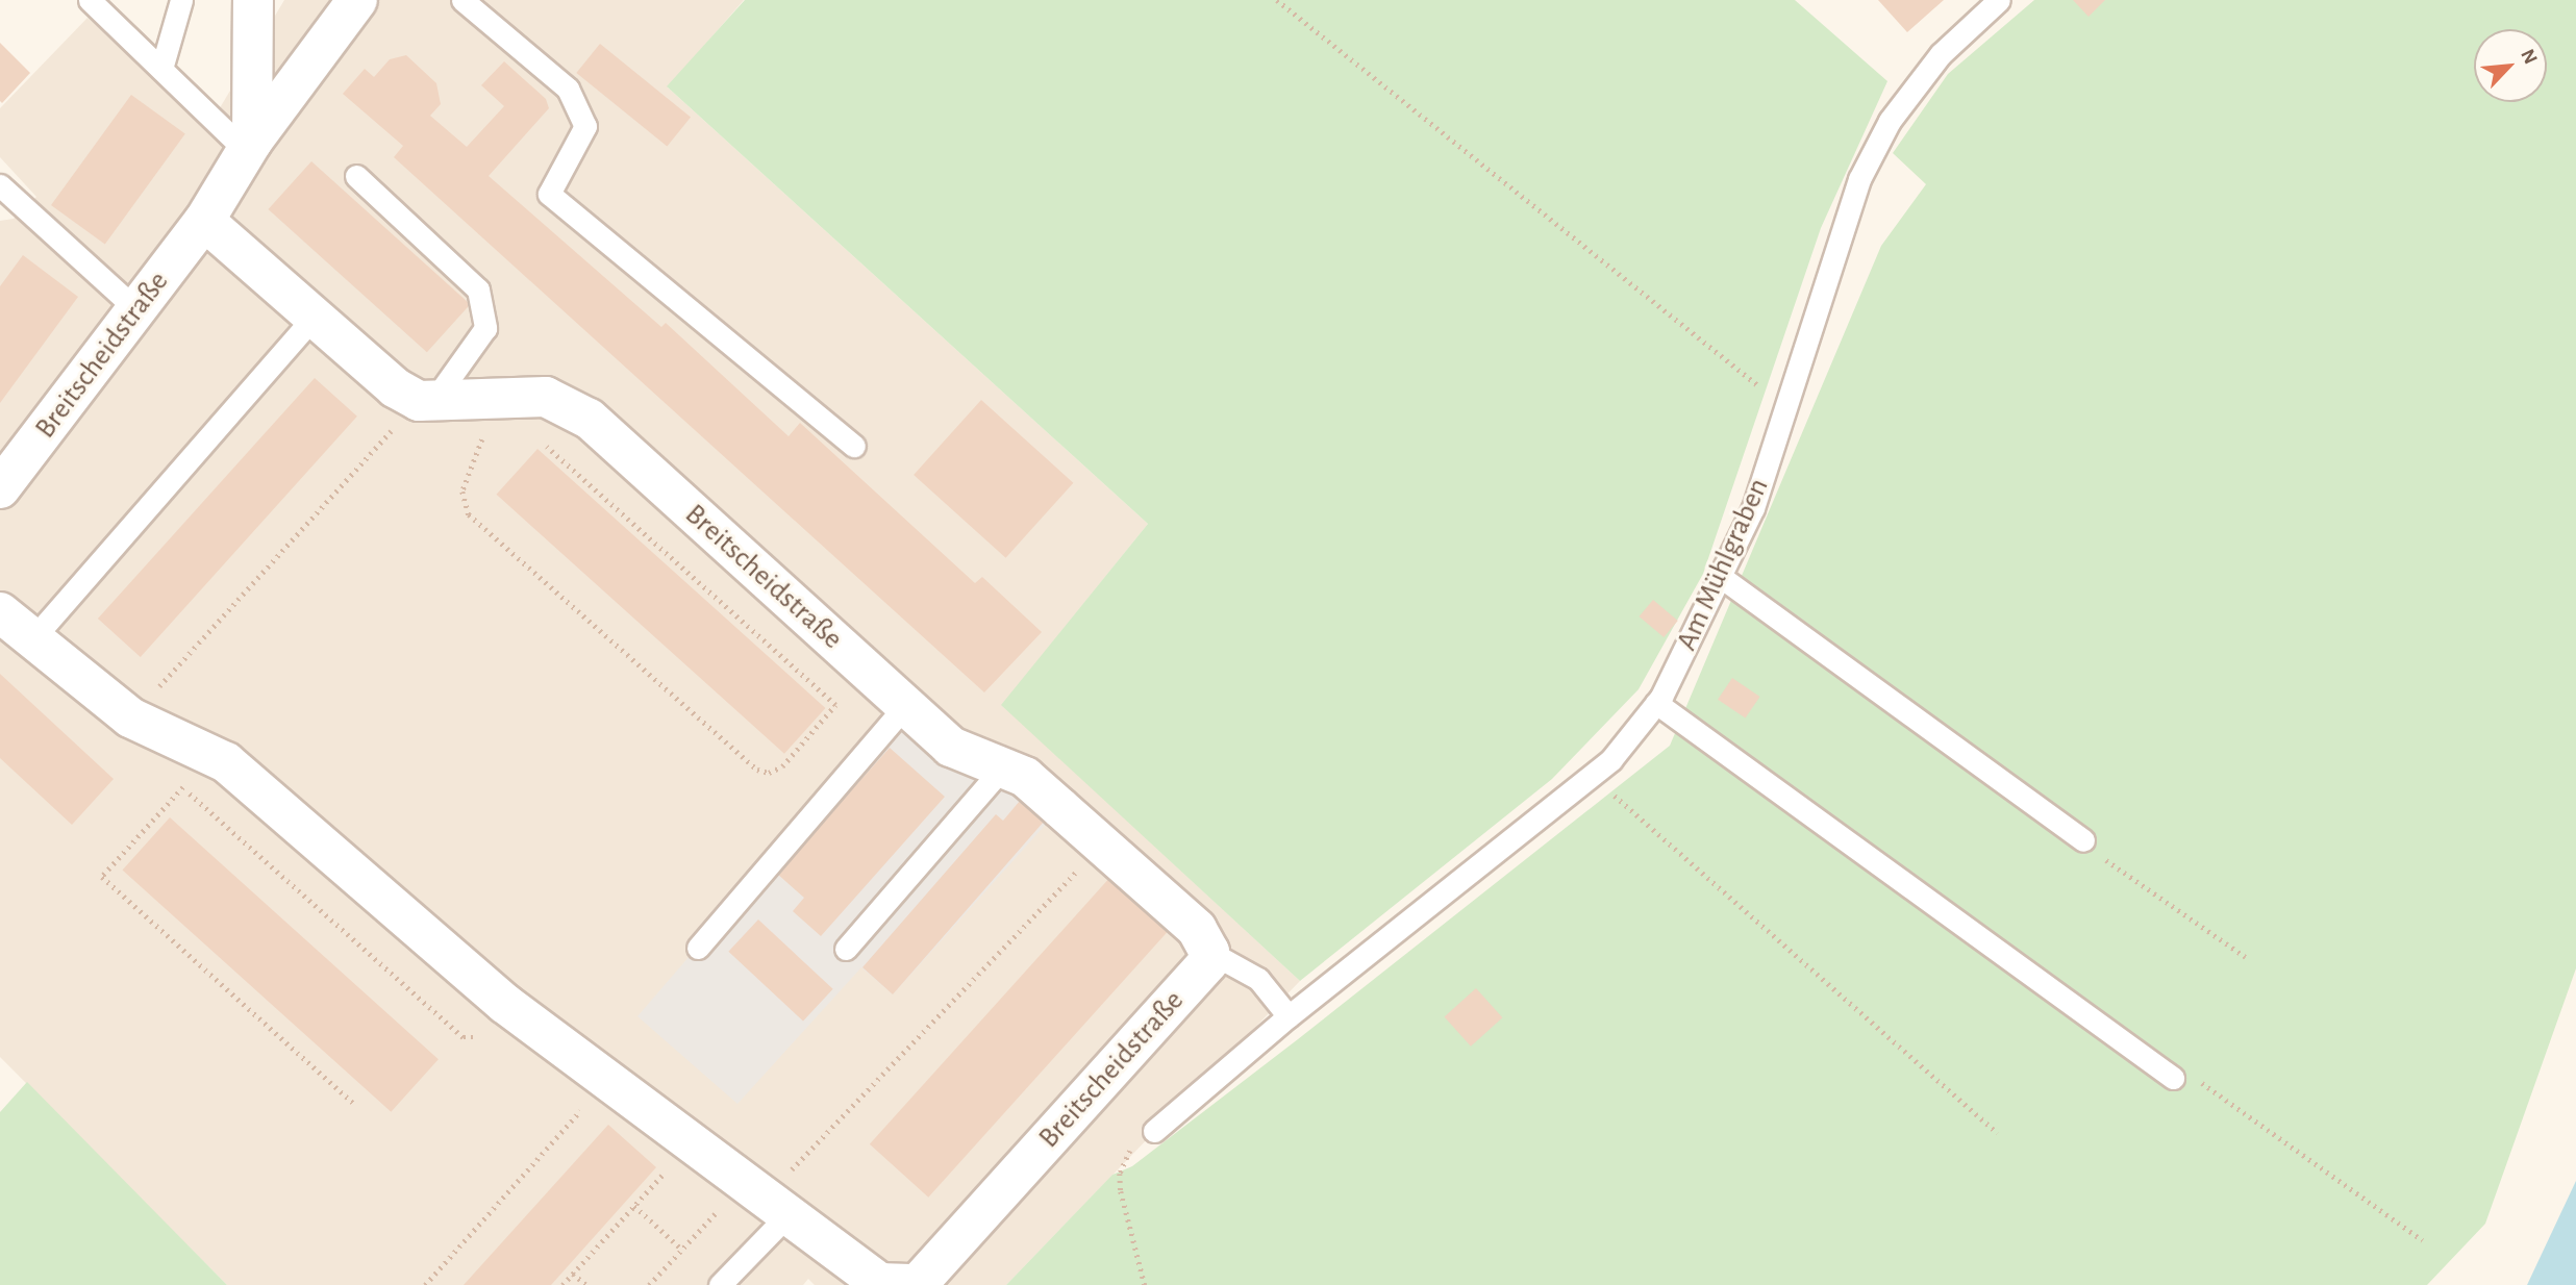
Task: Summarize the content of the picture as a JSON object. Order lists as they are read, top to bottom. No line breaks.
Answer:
{"streets":{"street":["Breitscheidstraße"],"lane":["Am Mühlgraben"]},"north":"top right"}
